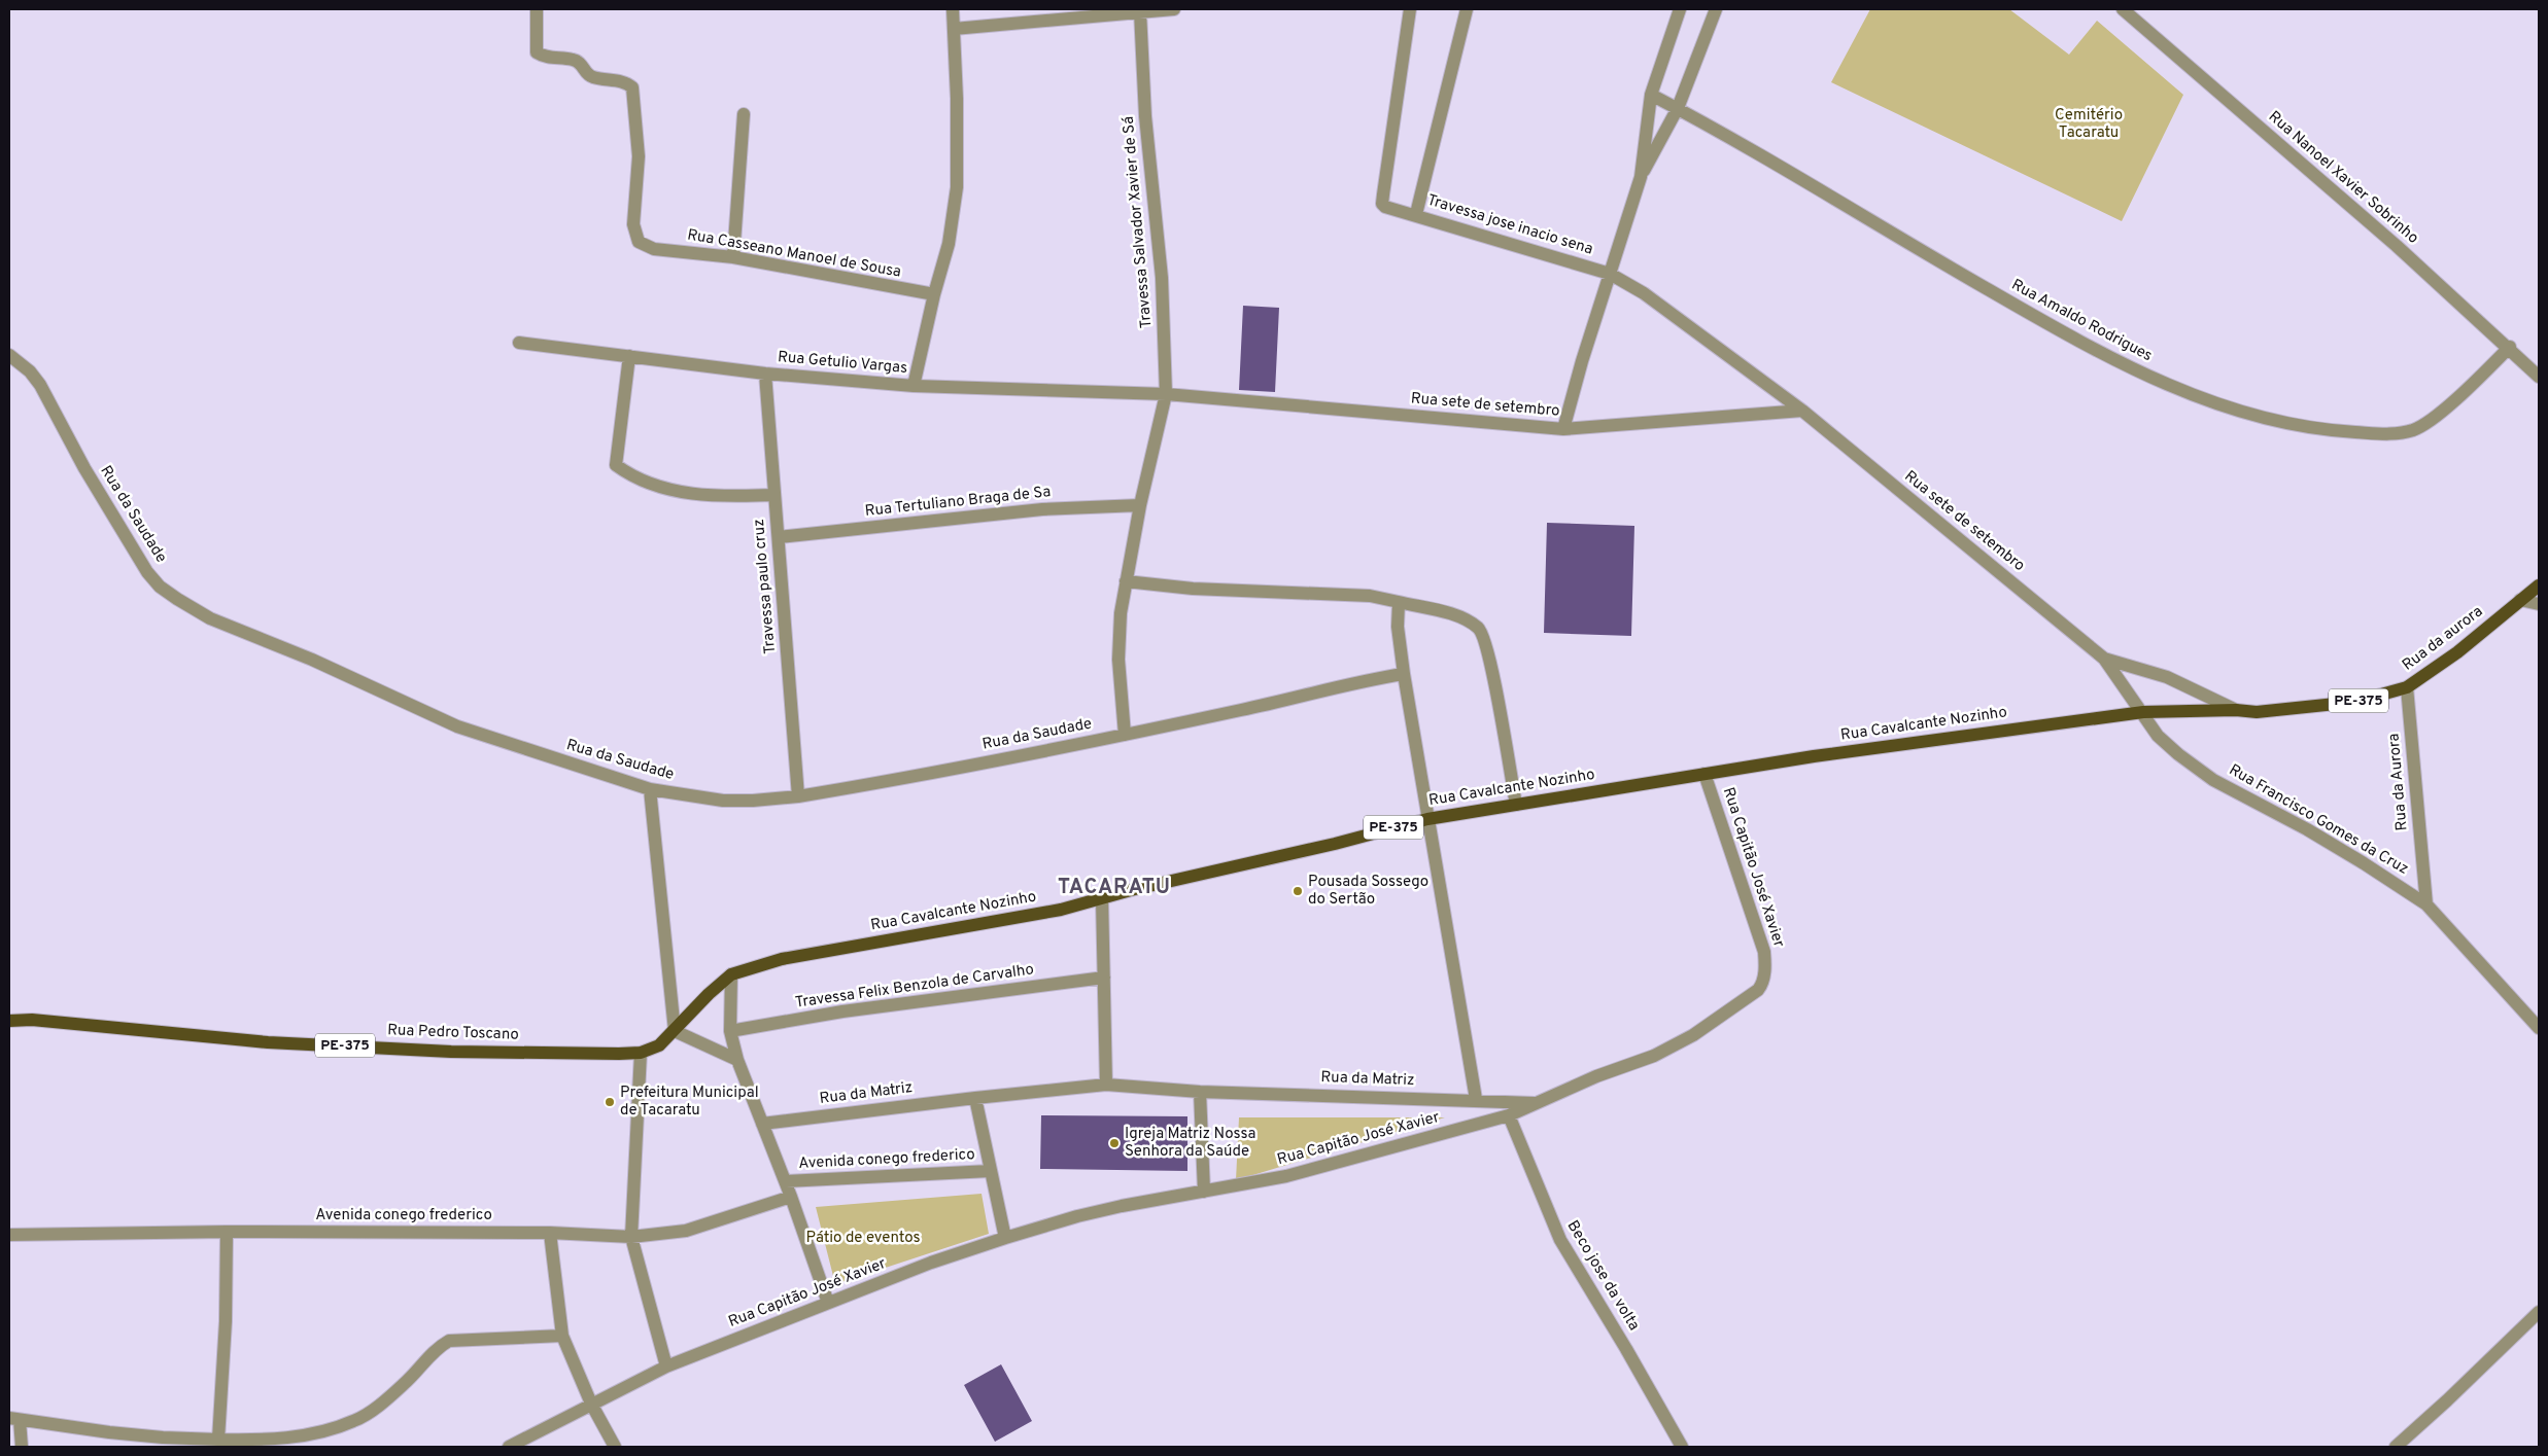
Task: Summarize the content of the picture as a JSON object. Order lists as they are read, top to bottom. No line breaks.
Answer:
{"streets":{"main road":["Rua da aurora","PE-375","Rua Cavalcante Nozinho","Rua Pedro Toscano"],"street":["Rua Nanoel Xavier Sobrinho","Travessa Salvador Xavier de Sá","Travessa jose inacio sena","Rua Casseano Manoel de Sousa","Rua Amaldo Rodrigues","Rua Getulio Vargas","Rua sete de setembro","Rua Tertuliano Braga de Sa","Rua da Saudade","Travessa paulo cruz","Rua da Aurora","Rua Francisco Gomes da Cruz","Rua Capitão José Xavier","Travessa Felix Benzola de Carvalho","Rua da Matriz","Avenida conego frederico","Beco jose da volta"]},"crossings":[["Rua Nanoel Xavier Sobrinho","Rua Amaldo Rodrigues"],["Travessa Salvador Xavier de Sá","Rua Getulio Vargas"],["Travessa Salvador Xavier de Sá","Rua sete de setembro"],["Travessa Salvador Xavier de Sá","Rua Tertuliano Braga de Sa"],["Travessa Salvador Xavier de Sá","Rua da Saudade"],["Travessa jose inacio sena","Rua sete de setembro"],["Rua Getulio Vargas","Rua sete de setembro"],["Rua Getulio Vargas","Travessa paulo cruz"],["Rua sete de setembro","Rua Francisco Gomes da Cruz"],["Rua Tertuliano Braga de Sa","Travessa paulo cruz"],["Rua da Saudade","Travessa paulo cruz"],["Rua da aurora","Rua Cavalcante Nozinho"],["Rua da aurora","Rua da Aurora"],["Rua da aurora","Rua Francisco Gomes da Cruz"],["Rua Cavalcante Nozinho","Rua Francisco Gomes da Cruz"],["Rua Cavalcante Nozinho","Rua Capitão José Xavier"],["Rua Cavalcante Nozinho","Rua Pedro Toscano"],["Rua da Aurora","Rua Francisco Gomes da Cruz"],["Rua Capitão José Xavier","Rua da Matriz"],["Rua Capitão José Xavier","Beco jose da volta"]],"districts":["TACARATU"],"parks":["Cemitério Tacaratu","Pátio de eventos"],"places":["Pousada Sossego do Sertão","Prefeitura Municipal de Tacaratu","Igreja Matriz Nossa Senhora da Saúde"]}
